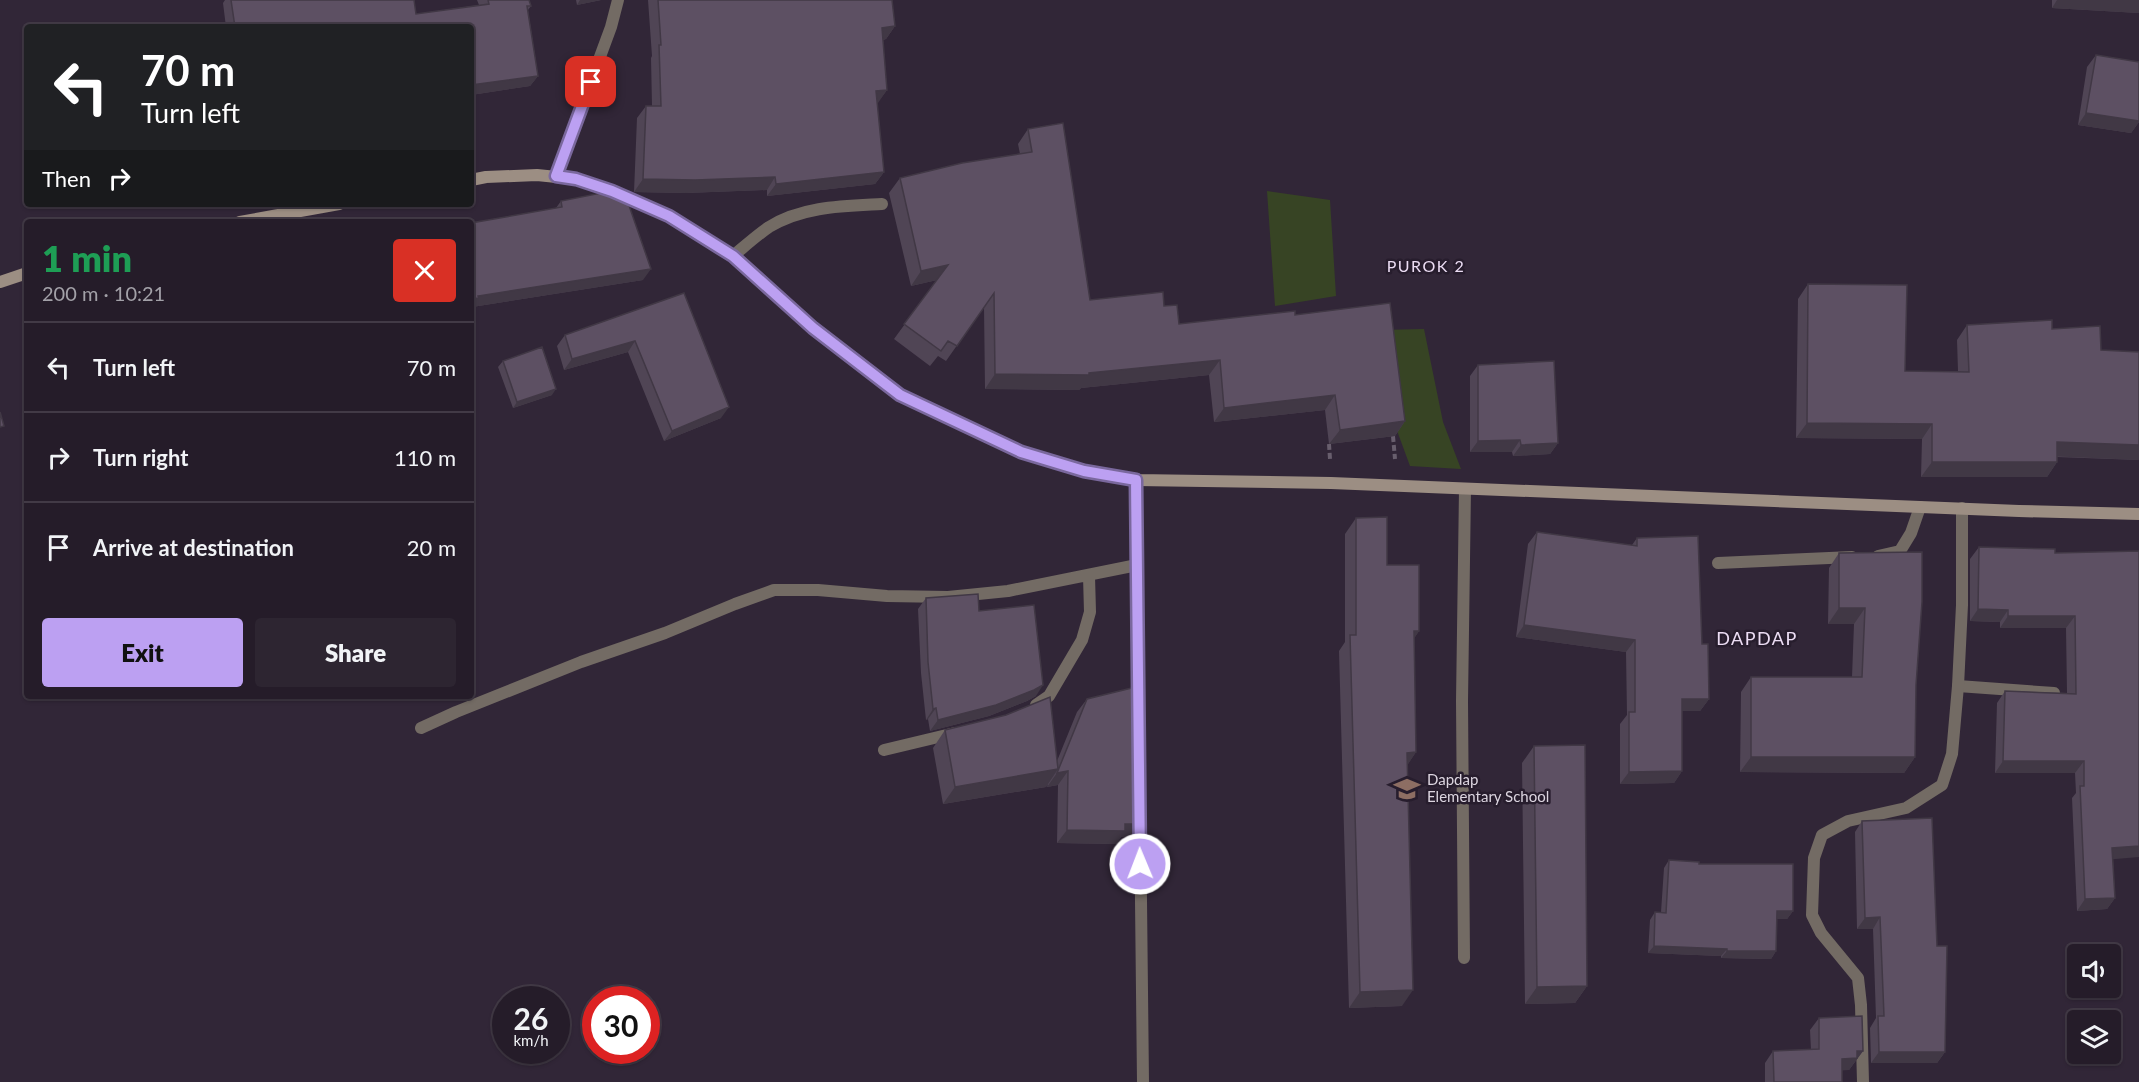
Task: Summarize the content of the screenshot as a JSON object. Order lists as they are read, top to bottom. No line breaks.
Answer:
{"districts":["PUROK 2","DAPDAP"],"places":{"school or university":["Dapdap Elementary School"]},"page":{"turn":["70 m","Turn left"],"then":"Then","heading":["1 min","200 m · 10:21"],"list":[{"name":"Turn left","value":"70 m"},{"name":"Turn right","value":"110 m"},{"name":"Arrive at destination","value":"20 m"}],"buttons":["Exit","Share"],"speed":"26 km/h","limit":"30"}}
